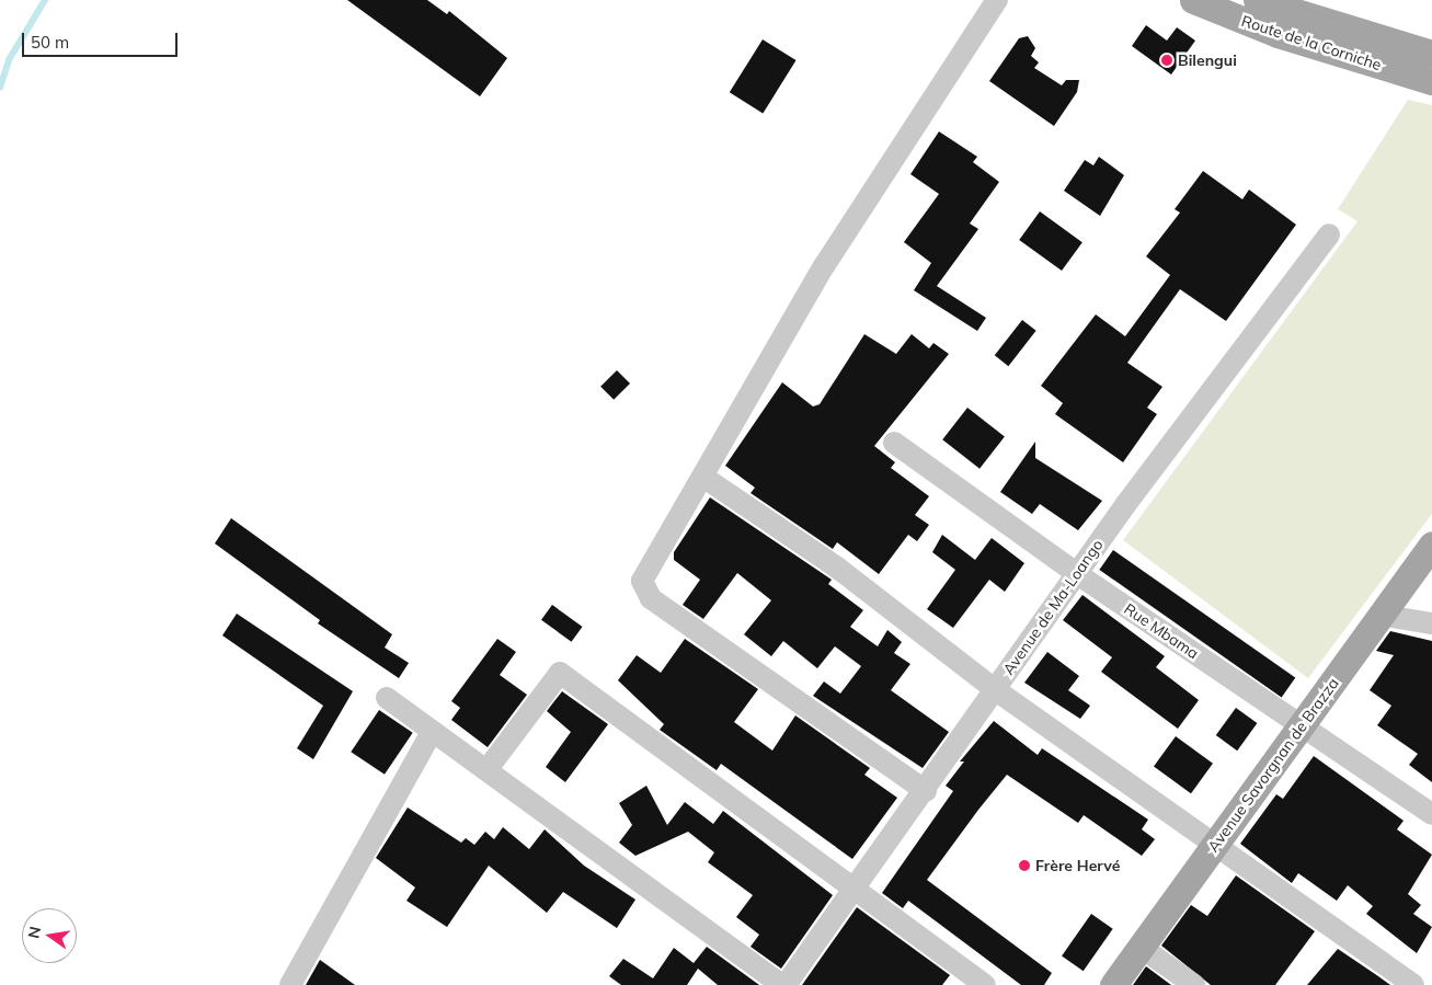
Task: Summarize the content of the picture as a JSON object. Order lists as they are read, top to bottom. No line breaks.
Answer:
{"streets":{"main road":["Route de la Corniche","Avenue Savorgnan de Brazza"],"street":["Avenue de Ma-Loango","Rue Mbama"]},"crossings":[["Avenue de Ma-Loango","Rue Mbama"],["Rue Mbama","Avenue Savorgnan de Brazza"]],"places":["Bilengui","Frère Hervé"],"scale_bar":"50 m","north":"left"}
